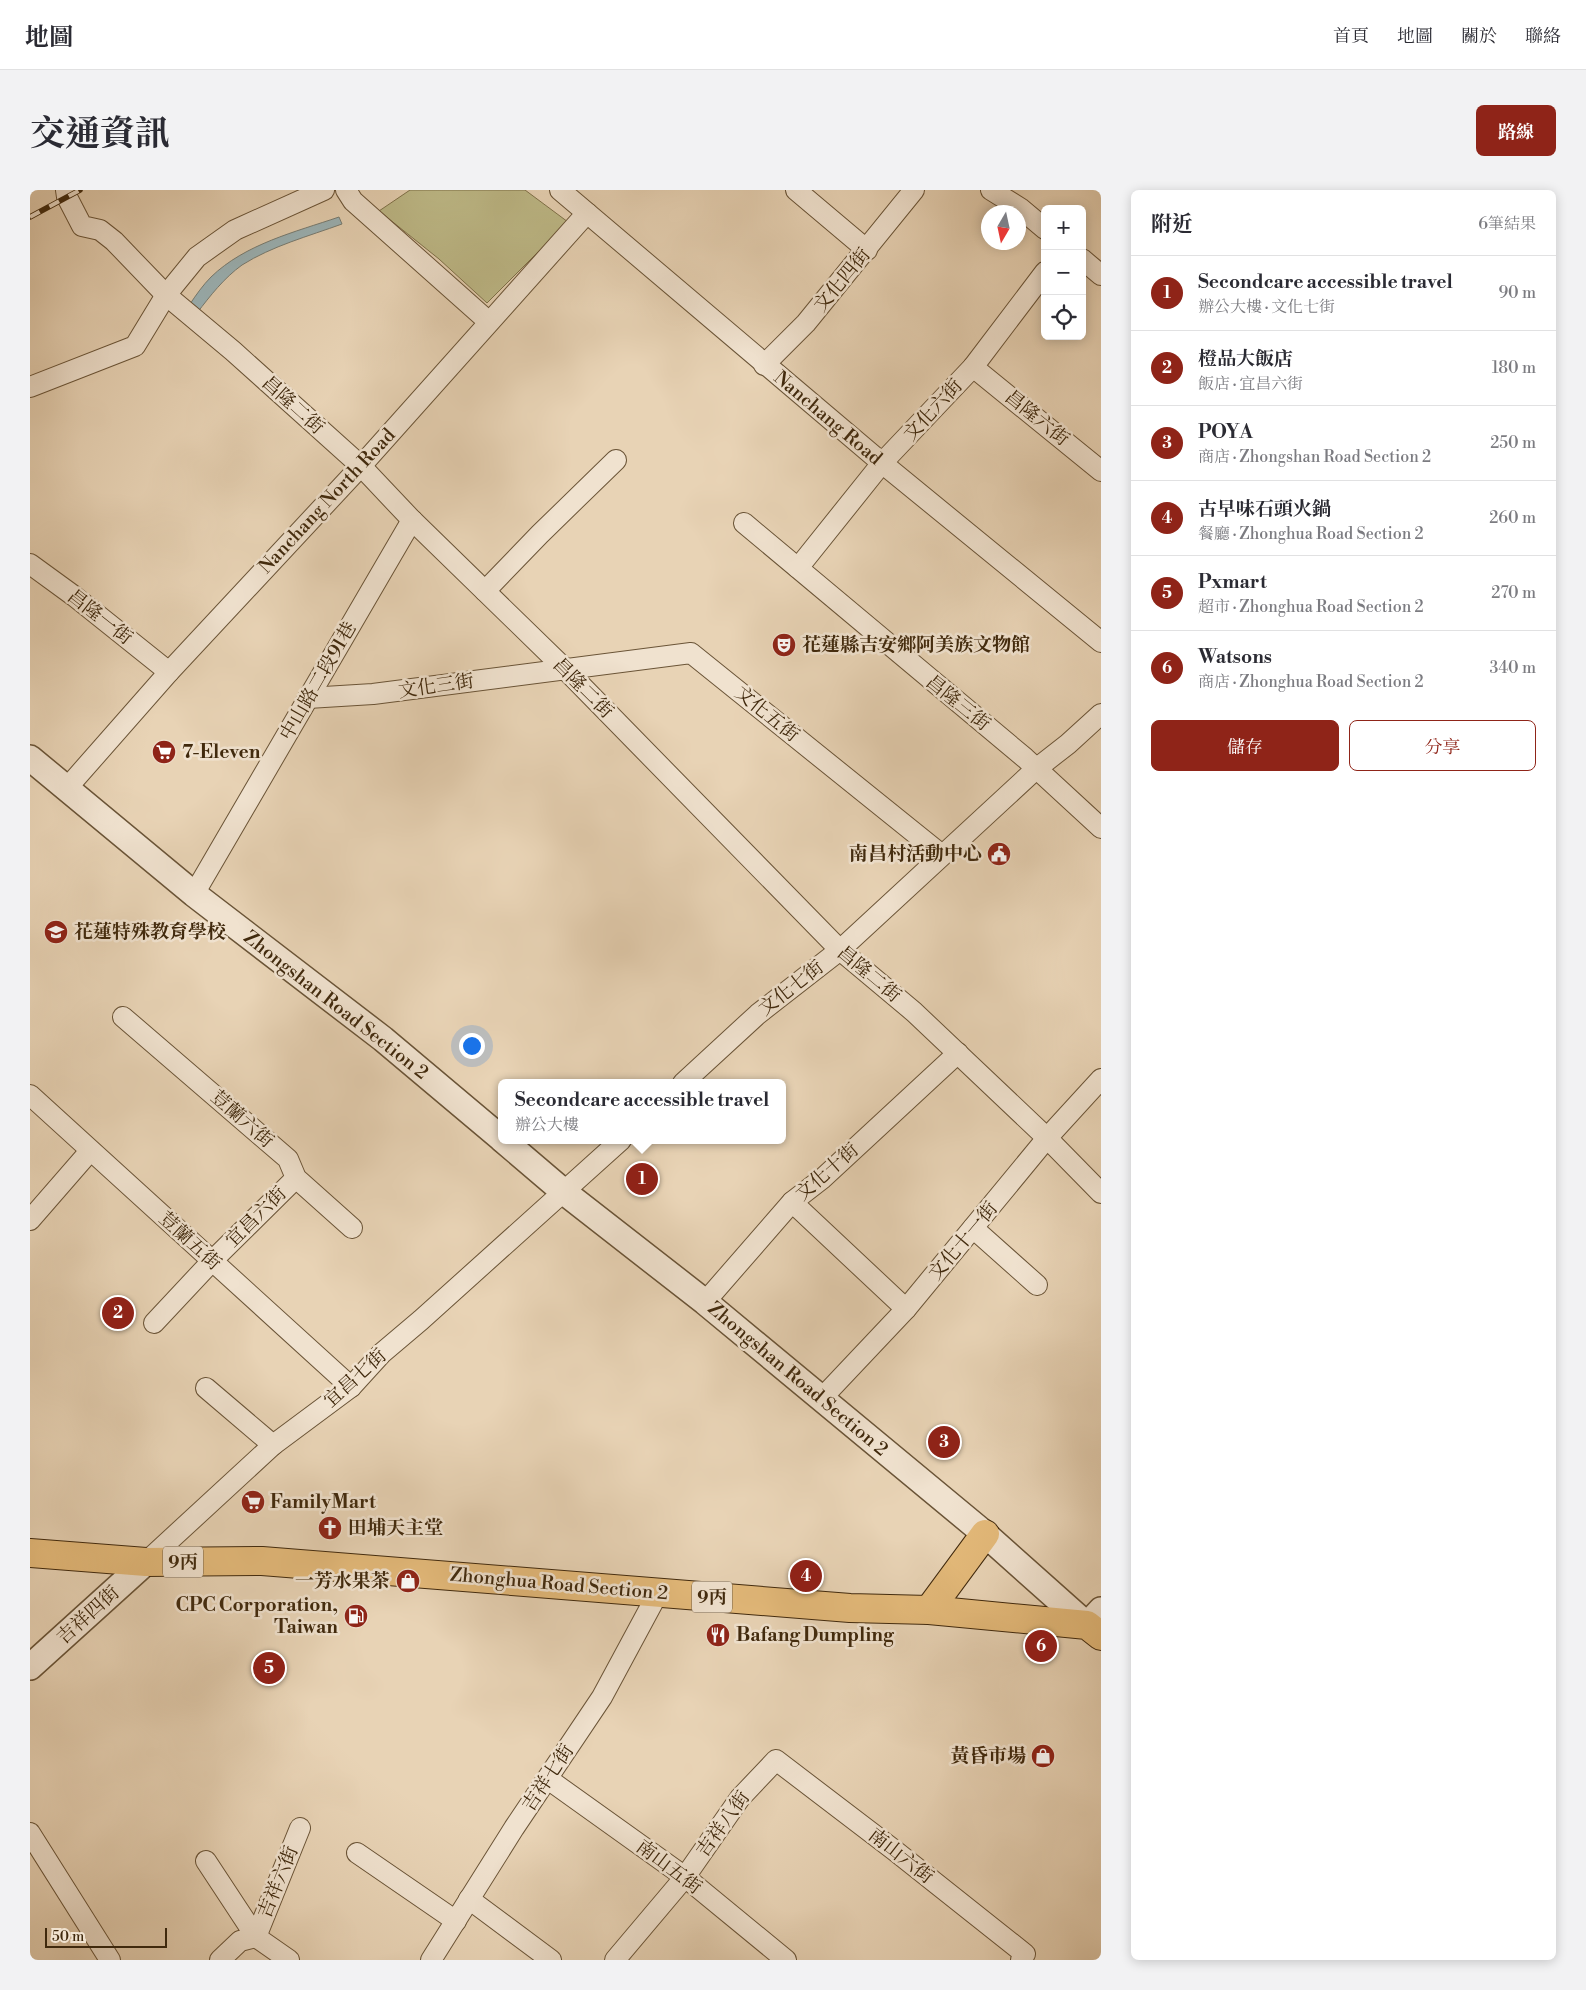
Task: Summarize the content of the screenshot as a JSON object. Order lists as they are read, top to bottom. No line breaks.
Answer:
{"streets":{"main road":["9丙","Zhonghua Road Section 2"],"street":["文化四街","昌隆二街","文化六街","Nanchang Road","昌隆六街","Nanchang North Road","昌隆一街","中山路二段91巷","文化三街","昌隆三街","文化五街","文化七街","Zhongshan Road Section 2","荳蘭六街","文化十街","宜昌六街","荳蘭五街","文化十一街","宜昌七街","吉祥四街","吉祥七街","吉祥八街","南山六街","南山五街","吉祥六街"]},"crossings":[["文化四街","Nanchang Road"],["昌隆二街","Nanchang North Road"],["昌隆二街","中山路二段91巷"],["昌隆二街","文化三街"],["昌隆二街","文化五街"],["昌隆二街","文化七街"],["昌隆二街","文化十街"],["昌隆二街","文化十一街"],["文化六街","Nanchang Road"],["文化六街","昌隆六街"],["文化六街","昌隆三街"],["Nanchang Road","Nanchang North Road"],["Nanchang North Road","昌隆一街"],["Nanchang North Road","Zhongshan Road Section 2"],["中山路二段91巷","文化三街"],["中山路二段91巷","Zhongshan Road Section 2"],["文化三街","文化五街"],["昌隆三街","文化七街"],["文化五街","文化七街"],["Zhongshan Road Section 2","文化十街"],["Zhongshan Road Section 2","文化十一街"],["Zhongshan Road Section 2","宜昌七街"],["Zhongshan Road Section 2","Zhonghua Road Section 2"],["荳蘭六街","宜昌六街"],["宜昌六街","荳蘭五街"],["荳蘭五街","宜昌七街"],["宜昌七街","Zhonghua Road Section 2"],["宜昌七街","吉祥四街"],["Zhonghua Road Section 2","吉祥四街"],["Zhonghua Road Section 2","吉祥七街"],["吉祥七街","南山五街"],["吉祥八街","南山六街"],["吉祥八街","南山五街"]],"places":{"theatre":["花蓮縣吉安鄉阿美族文物館"],"supermarket":["7-Eleven","FamilyMart"],"public building":["南昌村活動中心"],"school or university":["花蓮特殊教育學校"],"church":["田埔天主堂"],"shop":["一芳水果茶","黃昏市場"],"fuel station":["CPC Corporation, Taiwan"],"restaurant":["Bafang Dumpling"]},"scale_bar":"50 m","north":"bottom","page":{"header":"地圖","nav":["首頁","地圖","關於","聯絡"],"title":"交通資訊","buttons":["路線",["儲存","分享"]],"heading":["附近","6筆結果"],"map_buttons":["+","−"],"list":[{"mark":"1","name":"Secondcare accessible travel","note":"辦公大樓 · 文化七街","value":"90 m"},{"mark":"2","name":"橙品大飯店","note":"飯店 · 宜昌六街","value":"180 m"},{"mark":"3","name":"POYA","note":"商店 · Zhongshan Road Section 2","value":"250 m"},{"mark":"4","name":"古早味石頭火鍋","note":"餐廳 · Zhonghua Road Section 2","value":"260 m"},{"mark":"5","name":"Pxmart","note":"超市 · Zhonghua Road Section 2","value":"270 m"},{"mark":"6","name":"Watsons","note":"商店 · Zhonghua Road Section 2","value":"340 m"}],"popup":["Secondcare accessible travel","辦公大樓"],"pins":["1","2","3","4","6","5"],"scale":"50 m"}}
